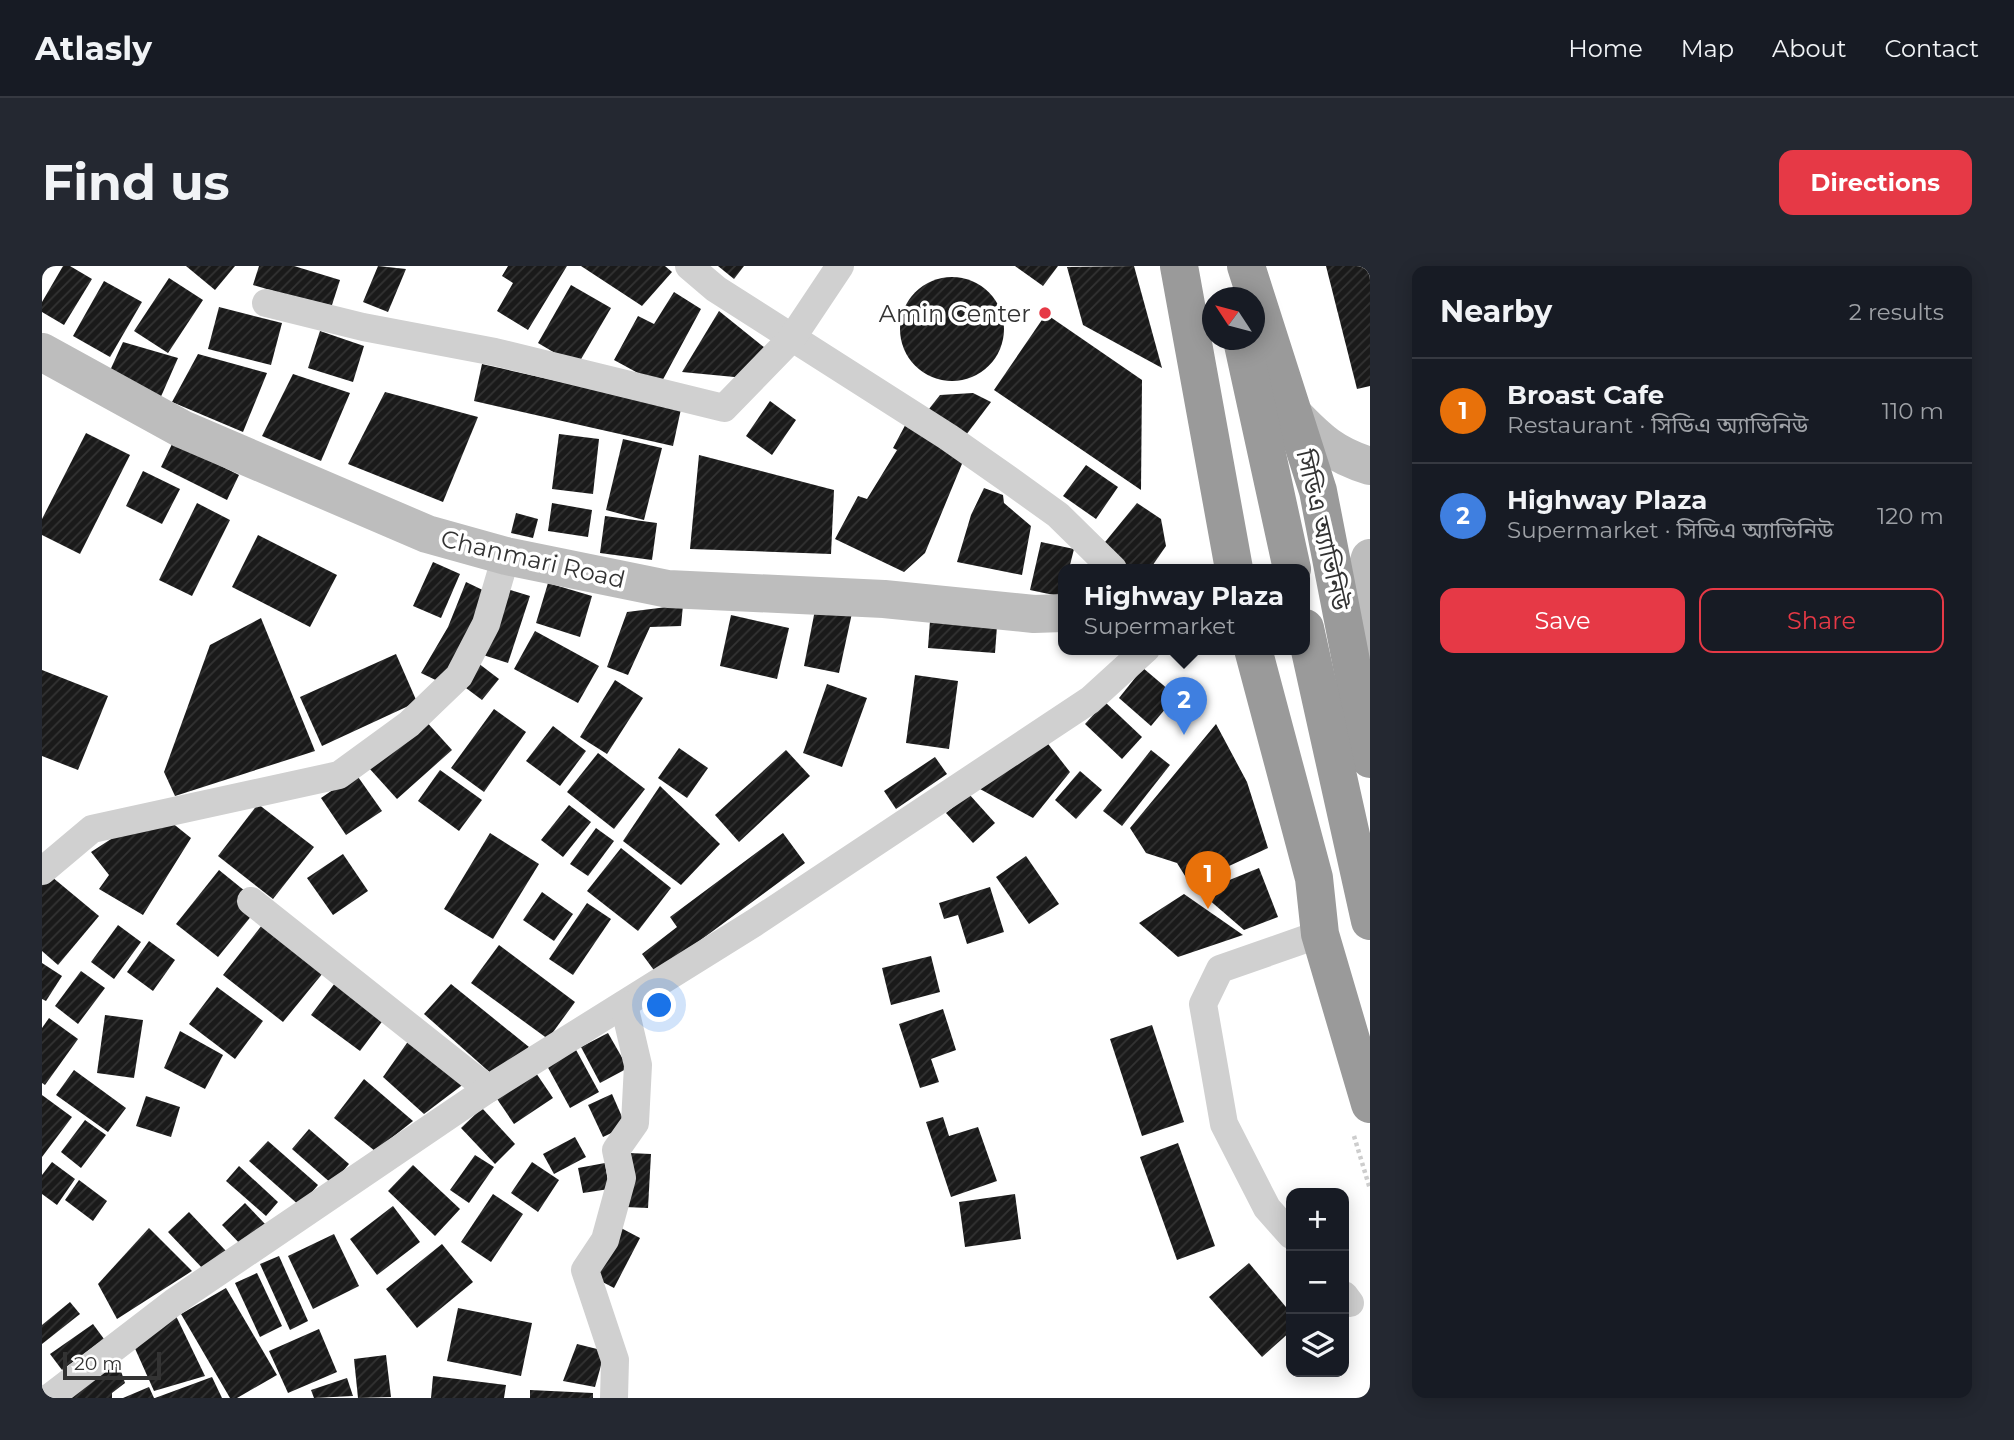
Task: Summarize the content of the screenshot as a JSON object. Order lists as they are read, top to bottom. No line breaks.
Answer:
{"streets":{"highway":["সিডিএ অ্যাভিনিউ"],"street":["Chanmari Road"]},"places":["Amin Center"],"scale_bar":"20 m","north":"top left","page":{"header":"Atlasly","nav":["Home","Map","About","Contact"],"buttons":["Directions",["Save","Share"]],"title":"Find us","heading":["Nearby","2 results"],"list":[{"mark":"1","name":"Broast Cafe","note":"Restaurant · সিডিএ অ্যাভিনিউ","value":"110 m"},{"mark":"2","name":"Highway Plaza","note":"Supermarket · সিডিএ অ্যাভিনিউ","value":"120 m"}],"popup":["Highway Plaza","Supermarket"],"pins":["2","1"],"map_buttons":["+","−"],"scale":"20 m"}}
